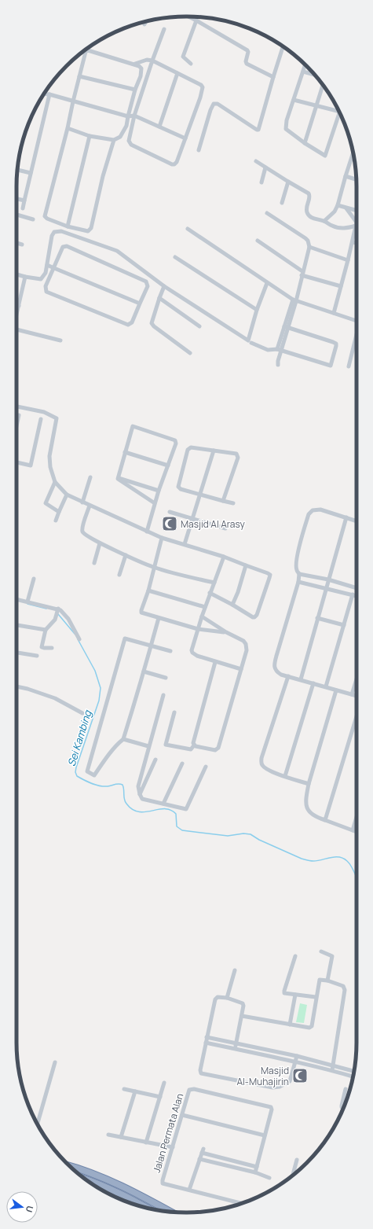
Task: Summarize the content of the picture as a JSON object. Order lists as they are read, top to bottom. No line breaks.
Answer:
{"streets":{"street":["Jalan Permata Alan"]},"water":["Sei Kambing"],"places":{"mosque":["Masjid Al Arasy","Masjid Al-Muhajirin"]},"north":"right"}
